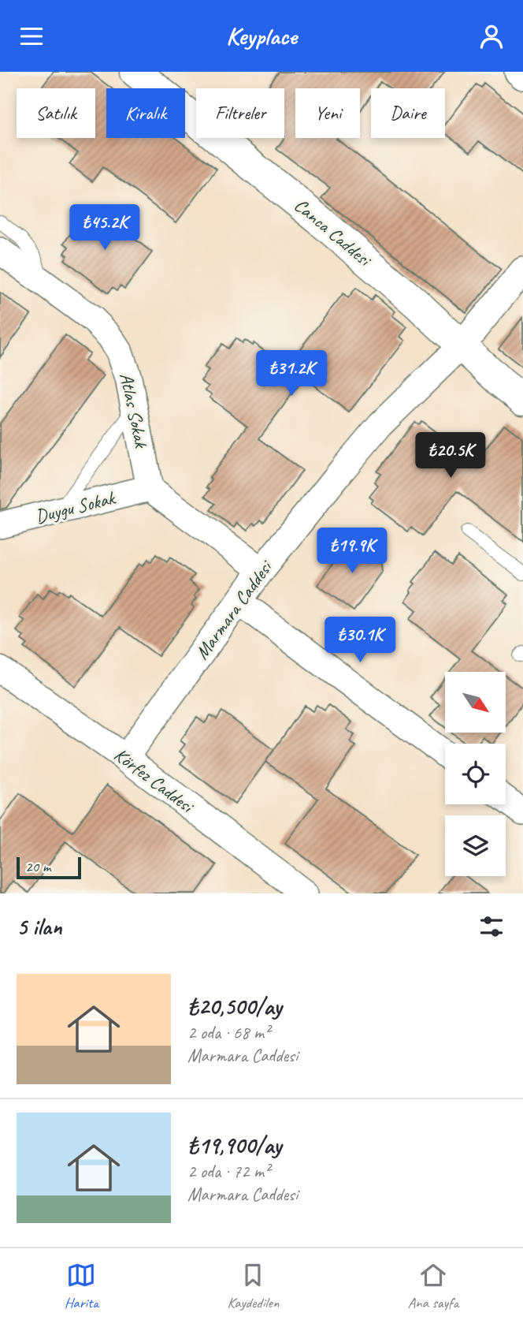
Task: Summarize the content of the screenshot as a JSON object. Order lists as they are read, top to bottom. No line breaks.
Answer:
{"streets":{"street":["Canca Caddesi","Atlas Sokak","Duygu Sokak","Marmara Caddesi","Körfez Caddesi"]},"crossings":[["Canca Caddesi","Marmara Caddesi"],["Atlas Sokak","Duygu Sokak"],["Marmara Caddesi","Körfez Caddesi"]],"scale_bar":"20 m","north":"bottom right","page":{"header":"Keyplace","chip":["Satılık","Kiralık","Filtreler","Yeni","Daire"],"price":["₺45.2K","₺31.2K","₺20.5K","₺19.9K","₺30.1K"],"scale":"20 m","heading":"5 ilan","list":[{"name":"₺20,500/ay","note":"2 oda · 68 m² · Marmara Caddesi"},{"name":"₺19,900/ay","note":"2 oda · 72 m² · Marmara Caddesi"}],"tabs":["Harita","Kaydedilen","Ana sayfa"]}}
